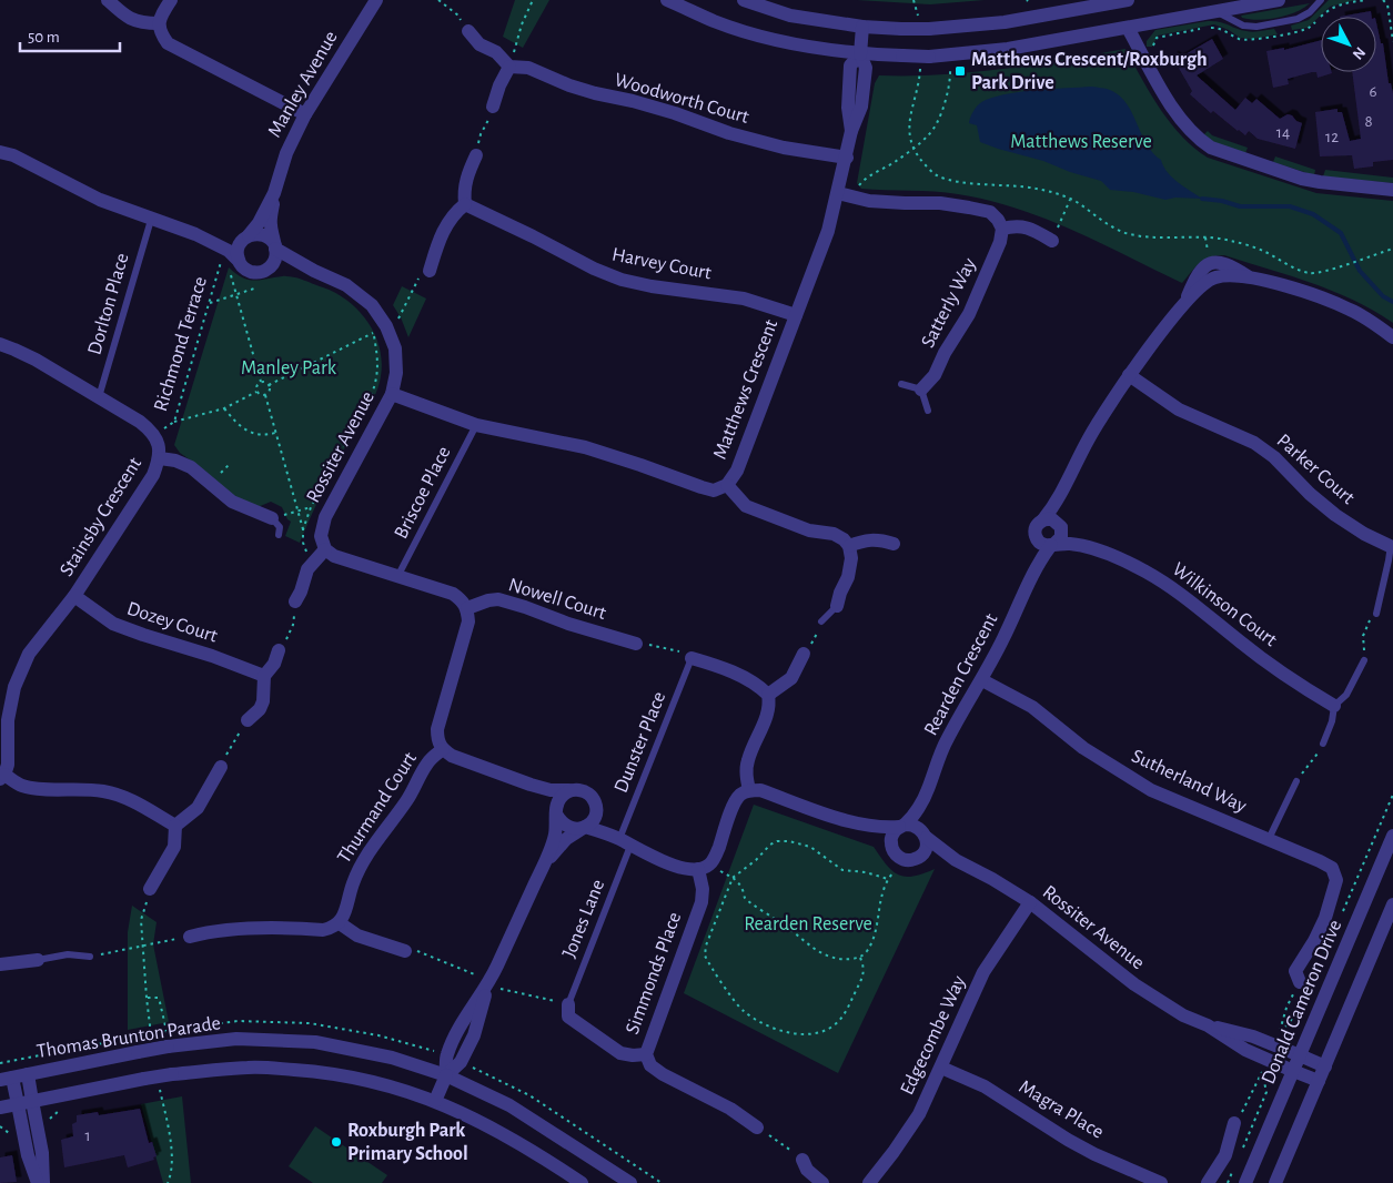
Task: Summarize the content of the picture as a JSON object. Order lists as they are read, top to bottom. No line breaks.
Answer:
{"streets":{"street":["Manley Avenue","Woodworth Court","Harvey Court","Satterly Way","Matthews Crescent","Rossiter Avenue","Parker Court","Stainsby Crescent","Nowell Court","Wilkinson Court","Dozey Court","Rearden Crescent","Sutherland Way","Thurmand Court","Simmonds Place","Donald Cameron Drive","Edgecombe Way","Thomas Brunton Parade","Magra Place"],"lane":["Dorlton Place","Briscoe Place","Dunster Place","Jones Lane"],"path":["Richmond Terrace"]},"crossings":[["Manley Avenue","Richmond Terrace"],["Manley Avenue","Rossiter Avenue"],["Woodworth Court","Matthews Crescent"],["Harvey Court","Matthews Crescent"],["Dorlton Place","Stainsby Crescent"],["Richmond Terrace","Rossiter Avenue"],["Richmond Terrace","Stainsby Crescent"],["Matthews Crescent","Rossiter Avenue"],["Matthews Crescent","Briscoe Place"],["Rossiter Avenue","Rearden Crescent"],["Rossiter Avenue","Donald Cameron Drive"],["Rossiter Avenue","Edgecombe Way"],["Stainsby Crescent","Dozey Court"],["Wilkinson Court","Rearden Crescent"],["Rearden Crescent","Sutherland Way"],["Dunster Place","Jones Lane"],["Edgecombe Way","Magra Place"]],"parks":["Matthews Reserve","Manley Park","Rearden Reserve"],"places":{"transit":["Matthews Crescent/Roxburgh Park Drive"],"other":["Roxburgh Park Primary School"]},"house_numbers":["6","8","14","12","1"],"scale_bar":"50 m","north":"bottom right"}
